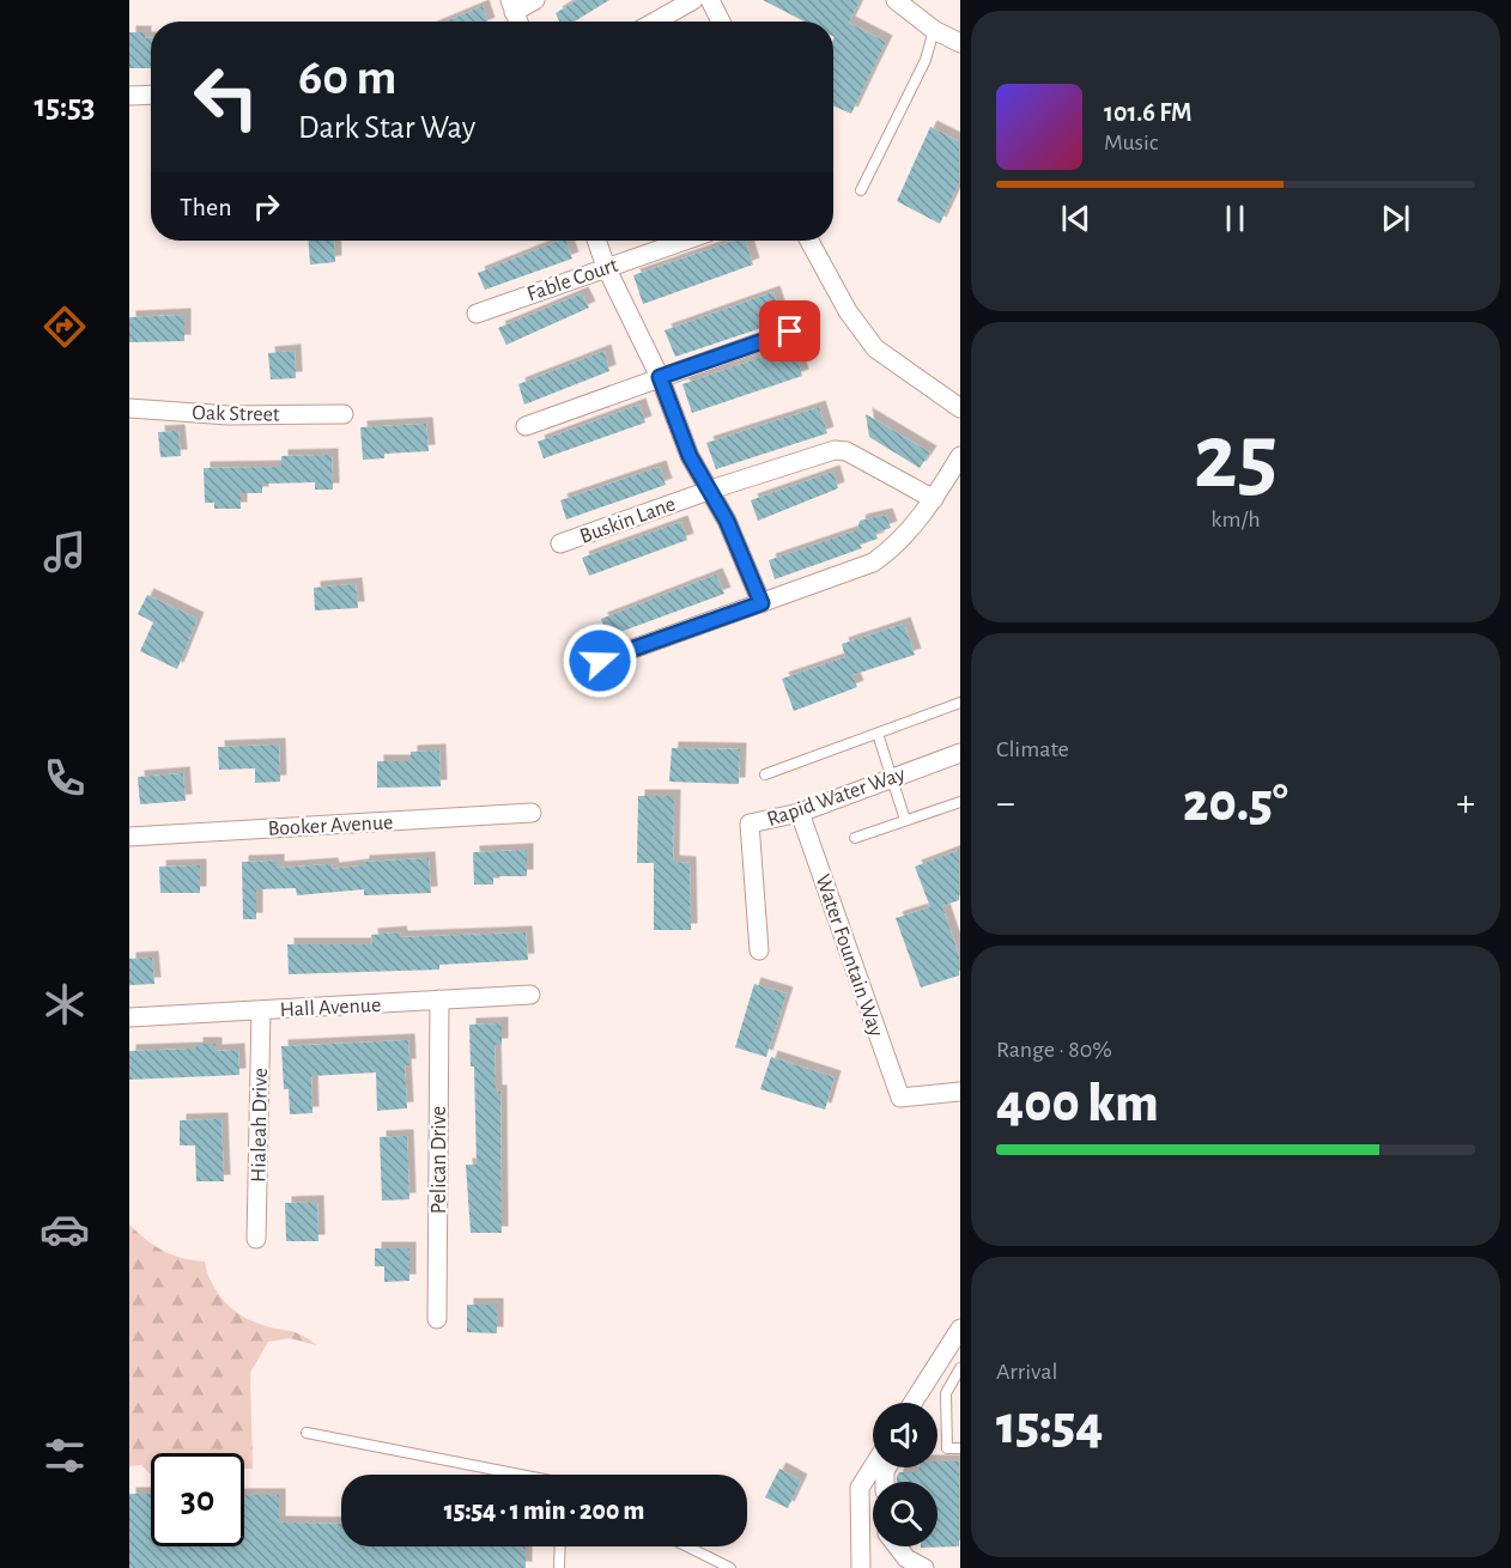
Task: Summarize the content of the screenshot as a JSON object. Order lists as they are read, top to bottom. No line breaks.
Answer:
{"streets":{"street":["Fable Court","Oak Street","Buskin Lane","Rapid Water Way","Booker Avenue","Water Fountain Way","Hall Avenue","Hialeah Drive","Pelican Drive"]},"crossings":[["Rapid Water Way","Water Fountain Way"],["Hall Avenue","Hialeah Drive"],["Hall Avenue","Pelican Drive"]],"page":{"tabs":"15:53","turn":["60 m","Dark Star Way"],"song":["101.6 FM","Music"],"then":"Then","tile":[["25","km/h"],"Climate",["Range · 80%","400 km"],["Arrival","15:54"]],"heat":["−","20.5°","+"],"limit":"30","trip":"15:54 · 1 min · 200 m"}}
